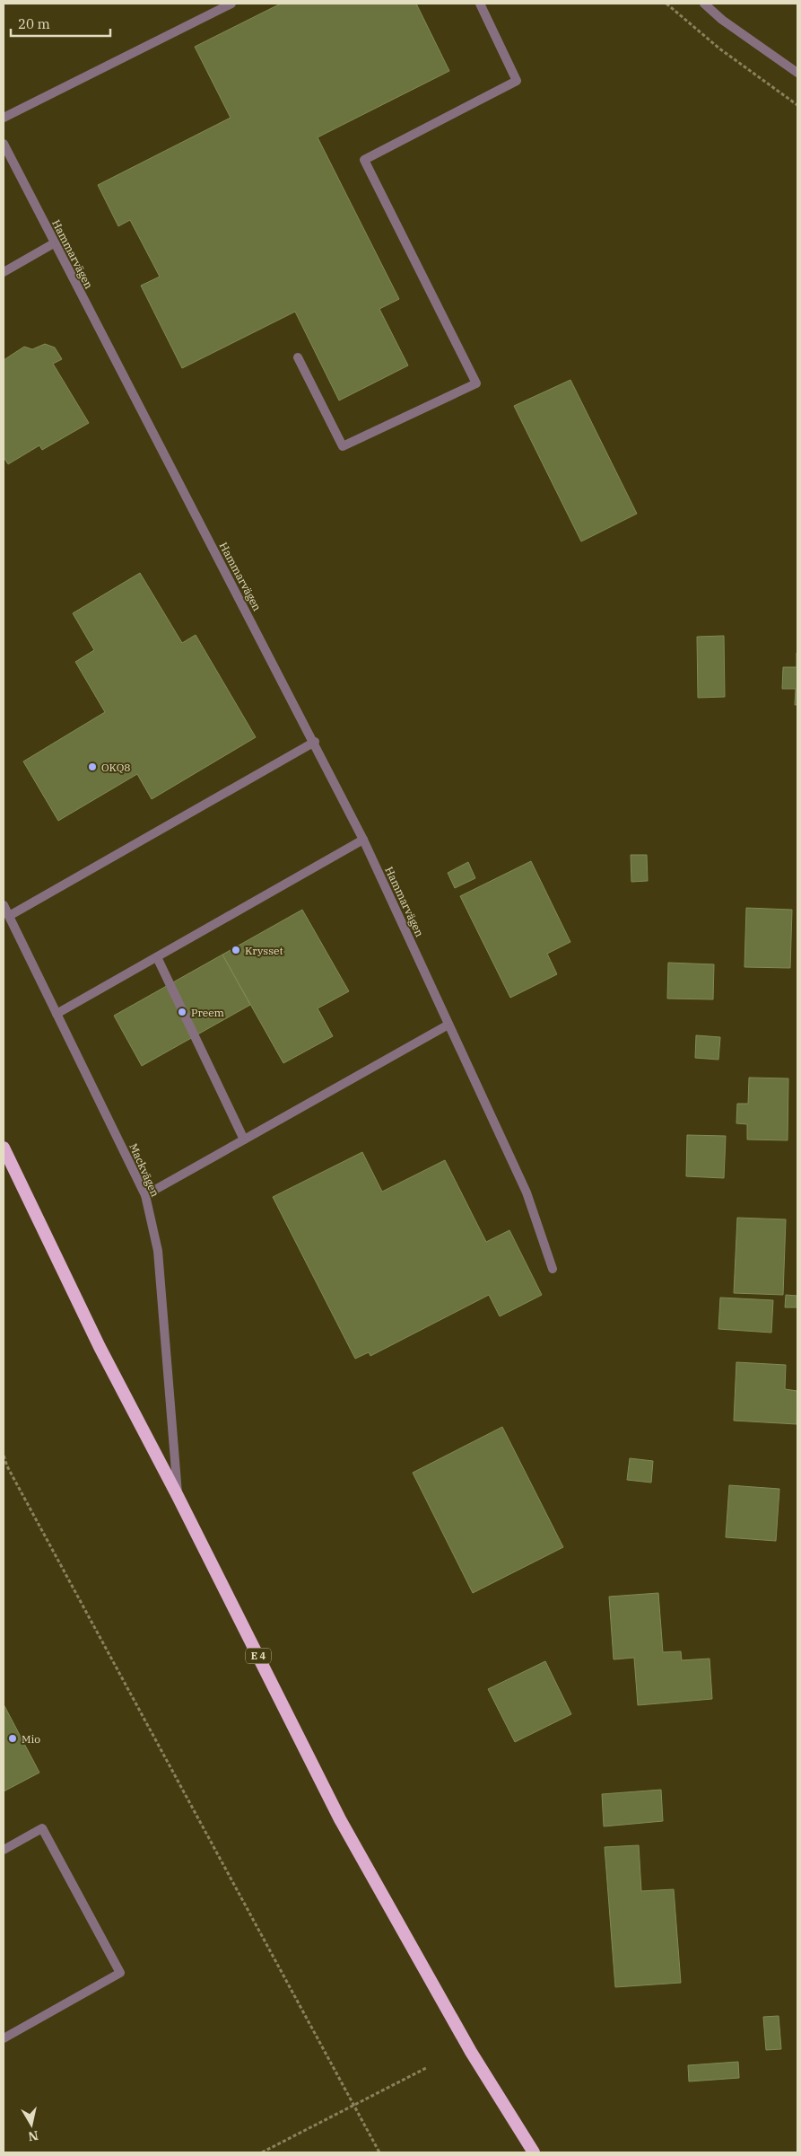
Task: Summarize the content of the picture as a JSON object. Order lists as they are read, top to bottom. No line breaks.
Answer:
{"streets":{"highway":["E 4"],"street":["Hammarvägen","Mackvägen"]},"crossings":[["Mackvägen","E 4"]],"places":["OKQ8","Krysset","Preem","Mio"],"scale_bar":"20 m","north":"bottom"}
